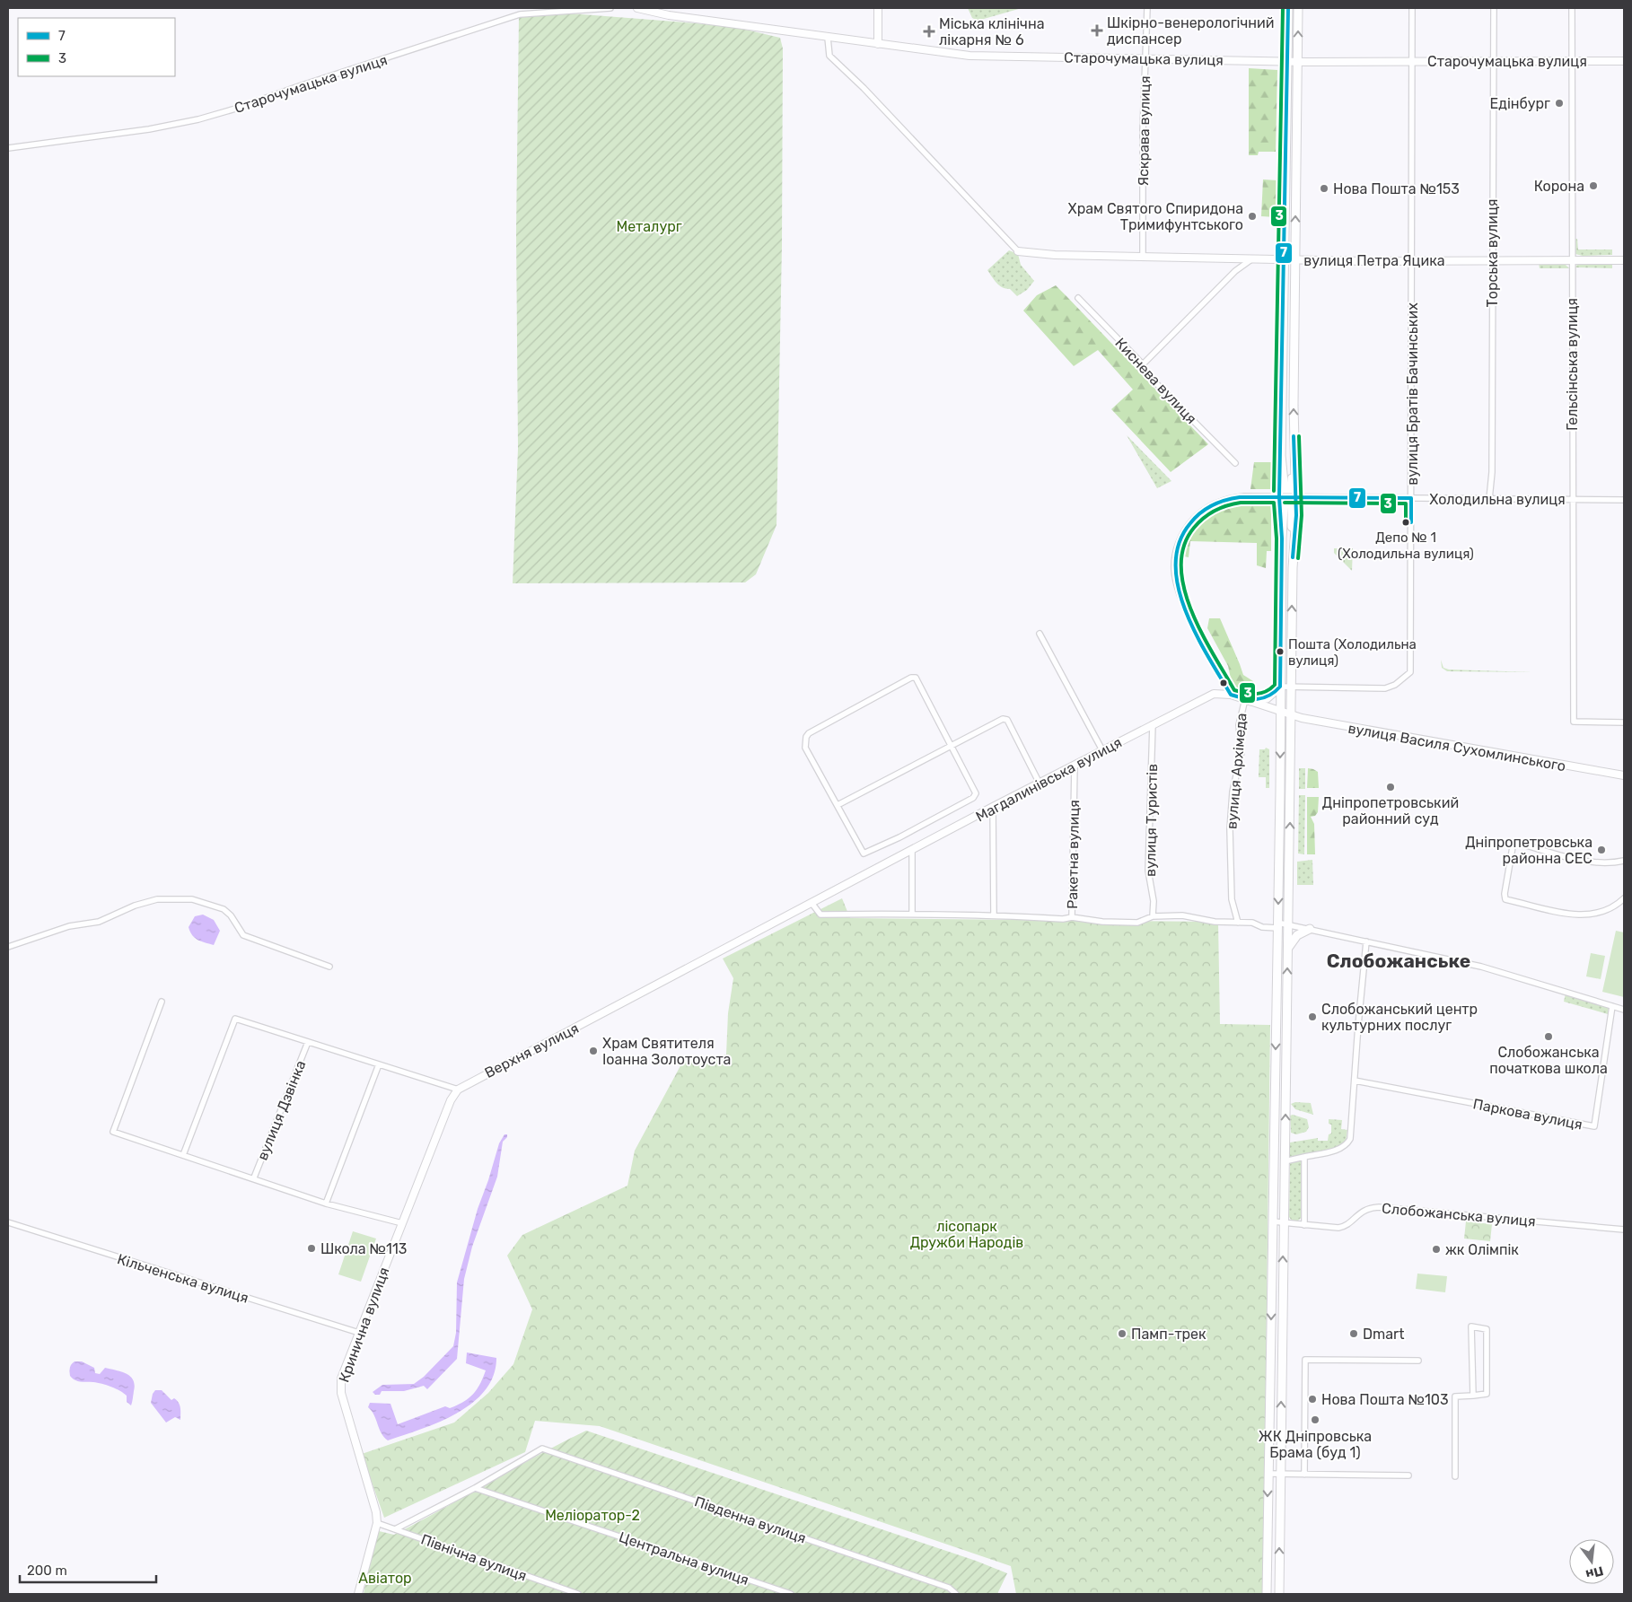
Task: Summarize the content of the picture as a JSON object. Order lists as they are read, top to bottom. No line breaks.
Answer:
{"streets":{"street":["Старочумацька вулиця","Яскрава вулиця","Торська вулиця","вулиця Петра Яцика","Гельсінська вулиця","Киснева вулиця","вулиця Братів Бачинських","Холодильна вулиця","вулиця Василя Сухомлинського","вулиця Архімеда","Магдалинівська вулиця","вулиця Туристів","Ракетна вулиця","Верхня вулиця","вулиця Дзвінка","Паркова вулиця","Слобожанська вулиця","Кільченська вулиця","Кринична вулиця","Південна вулиця","Північна вулиця","Центральна вулиця"]},"crossings":[["Старочумацька вулиця","Яскрава вулиця"],["Старочумацька вулиця","Торська вулиця"],["Старочумацька вулиця","Гельсінська вулиця"],["Старочумацька вулиця","вулиця Братів Бачинських"],["Яскрава вулиця","вулиця Петра Яцика"],["Торська вулиця","вулиця Петра Яцика"],["Торська вулиця","Холодильна вулиця"],["вулиця Петра Яцика","Гельсінська вулиця"],["вулиця Петра Яцика","вулиця Братів Бачинських"],["Гельсінська вулиця","Холодильна вулиця"],["вулиця Братів Бачинських","Холодильна вулиця"],["Холодильна вулиця","Магдалинівська вулиця"],["вулиця Василя Сухомлинського","Магдалинівська вулиця"],["вулиця Архімеда","Магдалинівська вулиця"],["Магдалинівська вулиця","вулиця Туристів"],["Магдалинівська вулиця","Ракетна вулиця"],["Магдалинівська вулиця","Верхня вулиця"],["Верхня вулиця","Кринична вулиця"],["Кільченська вулиця","Кринична вулиця"],["Кринична вулиця","Північна вулиця"],["Південна вулиця","Центральна вулиця"]],"districts":["Слобожанське"],"parks":["Металург","лісопарк Дружби Народів","Меліоратор-2","Авіатор"],"places":{"health":["Шкірно-венерологічний диспансер","Міська клінічна лікарня № 6"],"other":["Едінбург","Корона","Нова Пошта №153","Храм Святого Спиридона Тримифунтського","Депо № 1 (Холодильна вулиця)","Пошта (Холодильна вулиця)","Дніпропетровський районний суд","Дніпропетровська районна СЕС","Слобожанський центр культурних послуг","Cлобожанська початкова школа","Храм Святителя Іоанна Золотоуста","Школа №113","жк Олімпік","Памп-трек","Dmart","Нова Пошта №103","ЖК Дніпровська Брама (буд 1)"]},"lines":["transit line 7","transit line 3"],"legend":["7","3"],"scale_bar":"200 m","north":"bottom"}
